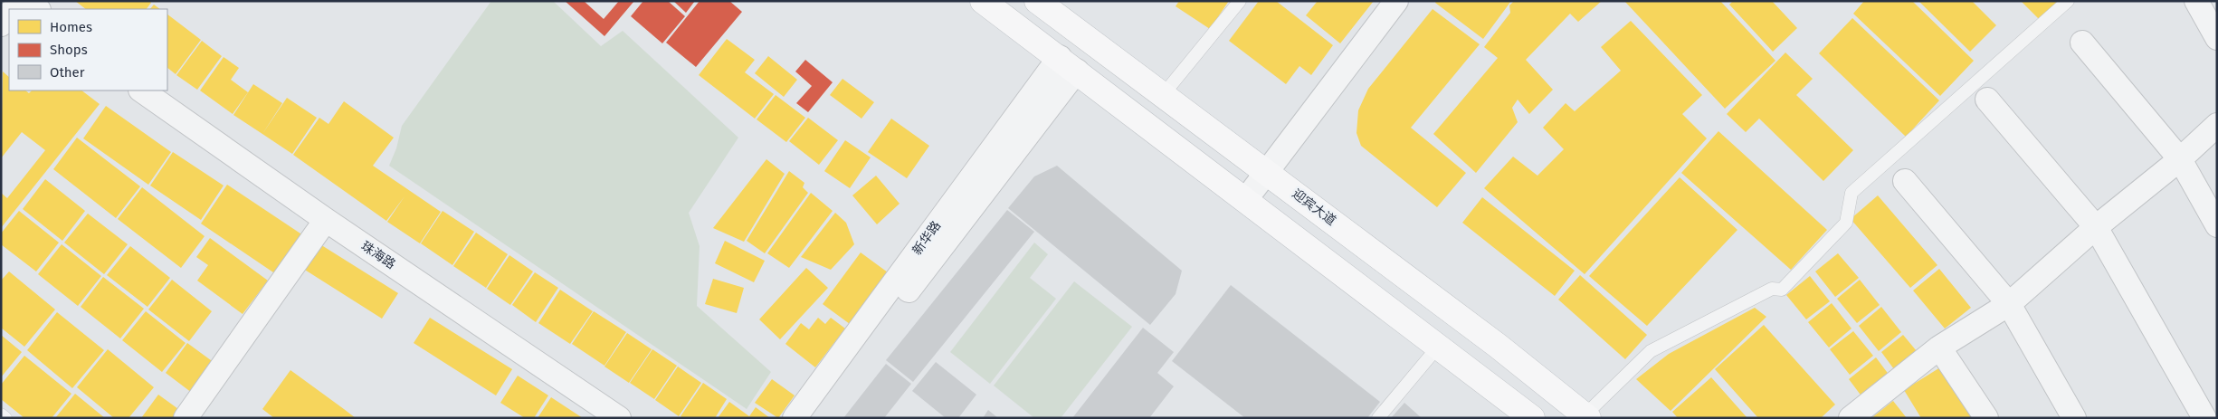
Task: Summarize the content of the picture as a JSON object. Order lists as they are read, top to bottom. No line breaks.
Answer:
{"streets":{"main road":["迎宾大道"],"street":["新华路","珠海路"]},"legend":["Homes","Shops","Other"]}
